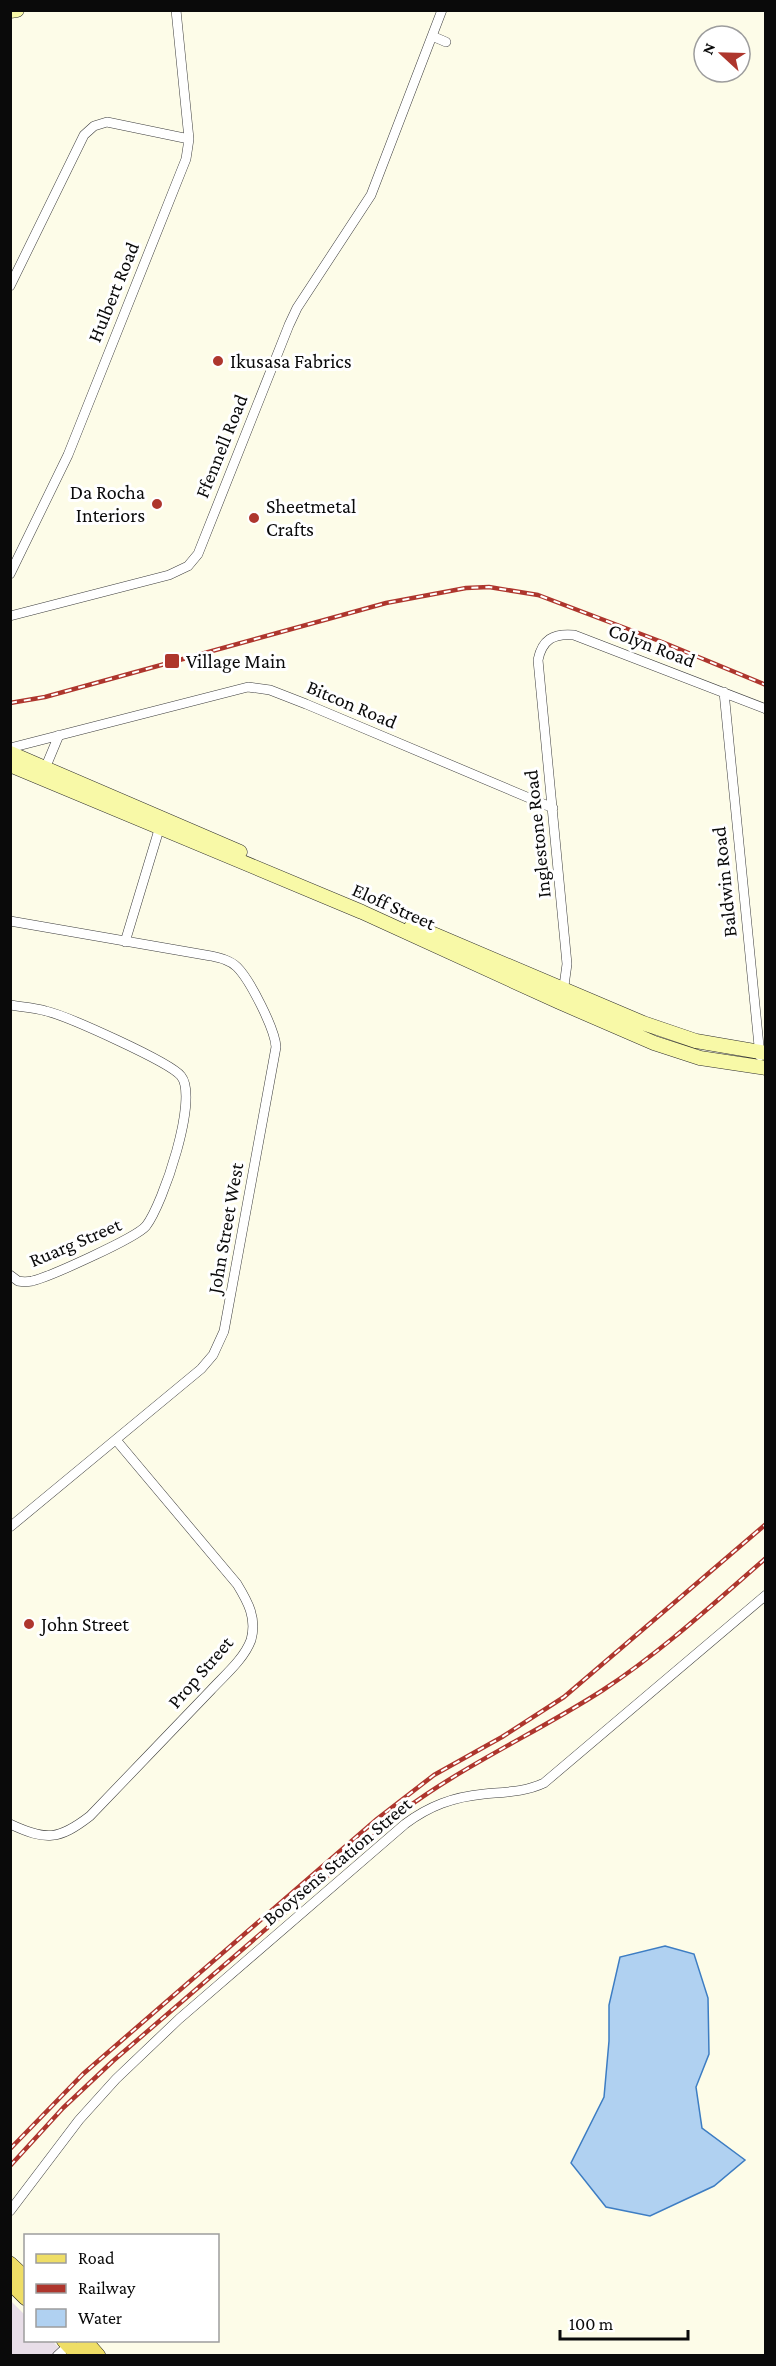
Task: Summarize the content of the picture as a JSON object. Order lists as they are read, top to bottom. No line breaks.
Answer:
{"streets":{"street":["Hulbert Road","Ffennell Road","Colyn Road","Bitcon Road","Inglestone Road","Baldwin Road","Eloff Street","John Street West","Ruarg Street","Prop Street","Booysens Station Street"]},"crossings":[["Colyn Road","Inglestone Road"],["Colyn Road","Baldwin Road"],["Bitcon Road","Inglestone Road"],["Inglestone Road","Eloff Street"],["Baldwin Road","Eloff Street"],["John Street West","Prop Street"]],"places":{"other":["Ikusasa Fabrics","Da Rocha Interiors","Sheetmetal Crafts","John Street"],"transit":["Village Main"]},"legend":["Road","Railway","Water"],"scale_bar":"100 m","north":"left"}
